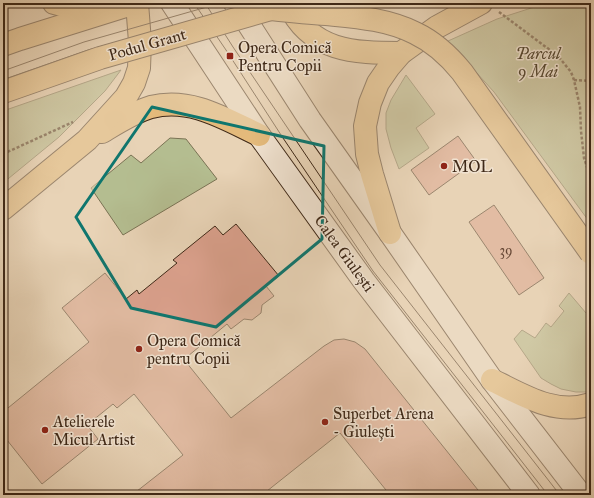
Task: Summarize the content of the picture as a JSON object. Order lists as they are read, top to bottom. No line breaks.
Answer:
{"streets":{"main road":["Podul Grant","Calea Giulești"]},"parks":["Parcul 9 Mai"],"places":{"transit":["Opera Comică Pentru Copii"],"other":["MOL","Opera Comică pentru Copii","Superbet Arena - Giulești","Atelierele Micul Artist"]},"house_numbers":["39"]}
